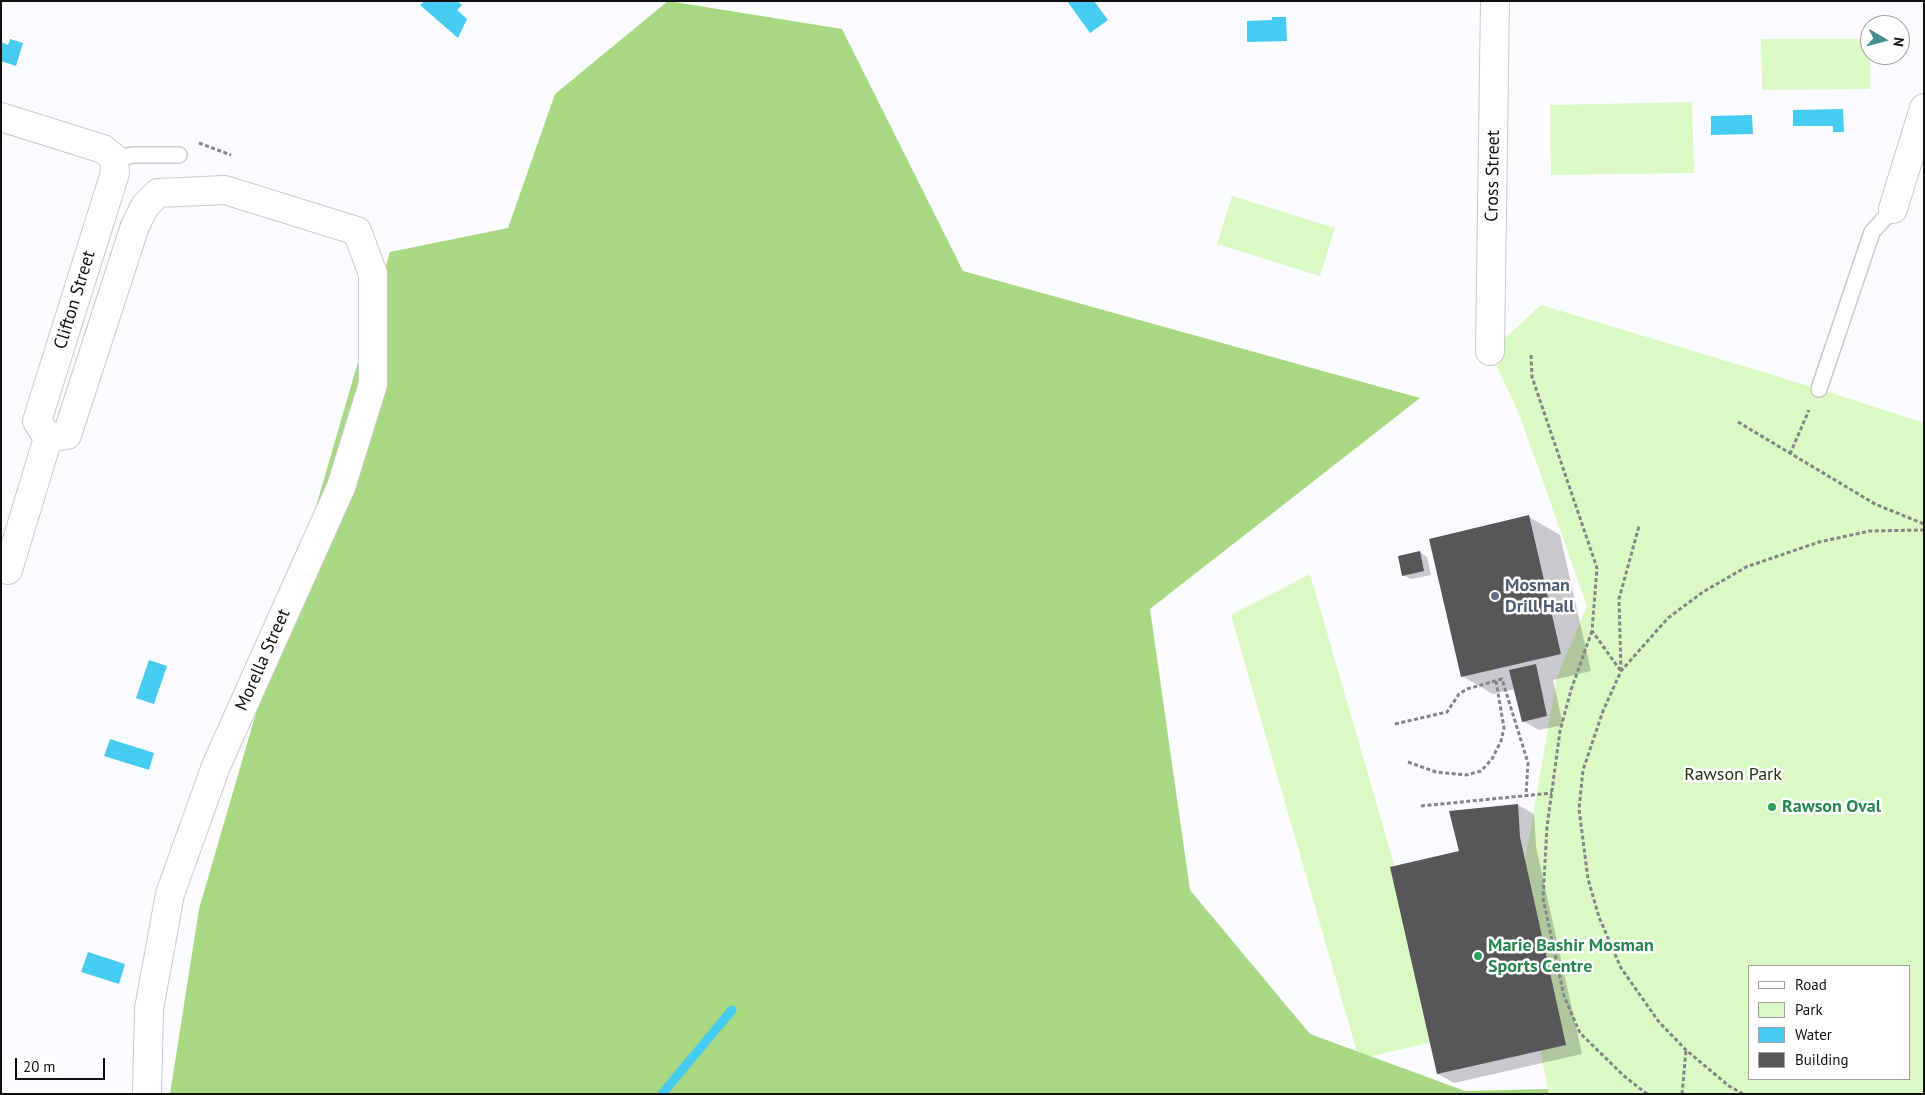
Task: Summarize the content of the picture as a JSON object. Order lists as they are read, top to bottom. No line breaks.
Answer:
{"streets":{"street":["Cross Street","Clifton Street","Morella Street"]},"crossings":[["Clifton Street","Morella Street"]],"parks":["Rawson Park"],"places":["Mosman Drill Hall","Rawson Oval","Marie Bashir Mosman Sports Centre"],"legend":["Road","Park","Water","Building"],"scale_bar":"20 m","north":"right"}
